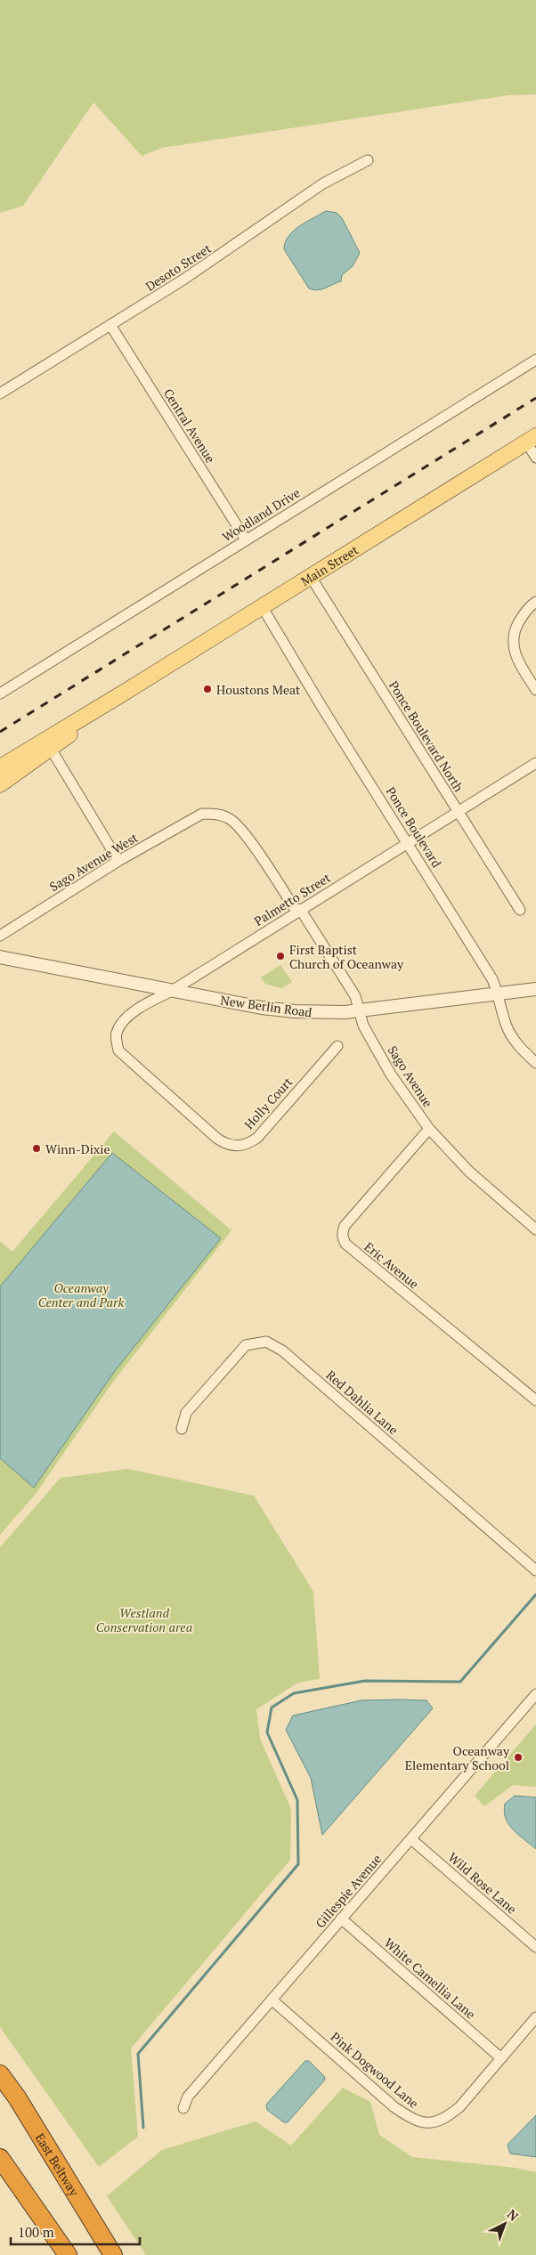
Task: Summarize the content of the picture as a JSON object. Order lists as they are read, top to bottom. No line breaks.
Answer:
{"streets":{"highway":["East Beltway"],"main road":["Main Street"],"street":["Desoto Street","Central Avenue","Woodland Drive","Ponce Boulevard North","Ponce Boulevard","Sago Avenue West","Palmetto Street","New Berlin Road","Sago Avenue","Holly Court","Eric Avenue","Red Dahlia Lane","Wild Rose Lane","Gillespie Avenue","White Camellia Lane","Pink Dogwood Lane"]},"crossings":[["Desoto Street","Central Avenue"],["Central Avenue","Woodland Drive"],["Main Street","Ponce Boulevard North"],["Main Street","Ponce Boulevard"],["Ponce Boulevard North","Palmetto Street"],["Ponce Boulevard","Palmetto Street"],["Ponce Boulevard","New Berlin Road"],["Sago Avenue West","Sago Avenue"],["Palmetto Street","New Berlin Road"],["Palmetto Street","Sago Avenue"],["Palmetto Street","Holly Court"],["New Berlin Road","Sago Avenue"],["Sago Avenue","Eric Avenue"],["Wild Rose Lane","Gillespie Avenue"],["Gillespie Avenue","White Camellia Lane"],["Gillespie Avenue","Pink Dogwood Lane"],["White Camellia Lane","Pink Dogwood Lane"]],"parks":["Oceanway Center and Park","Westland Conservation area"],"places":["Houstons Meat","First Baptist Church of Oceanway","Winn-Dixie","Oceanway Elementary School"],"scale_bar":"100 m","north":"top right"}
